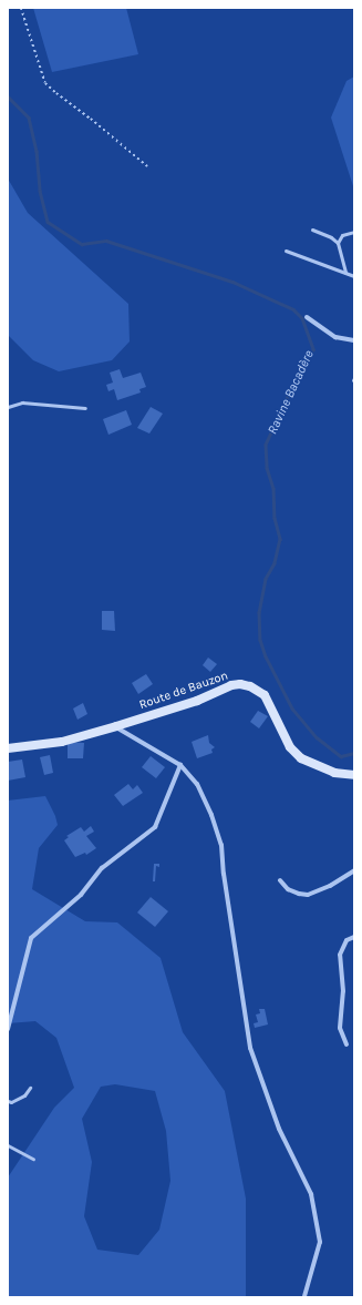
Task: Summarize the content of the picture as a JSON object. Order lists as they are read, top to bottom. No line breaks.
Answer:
{"streets":{"street":["Route de Bauzon"]},"water":["Ravine Bacadère"]}
